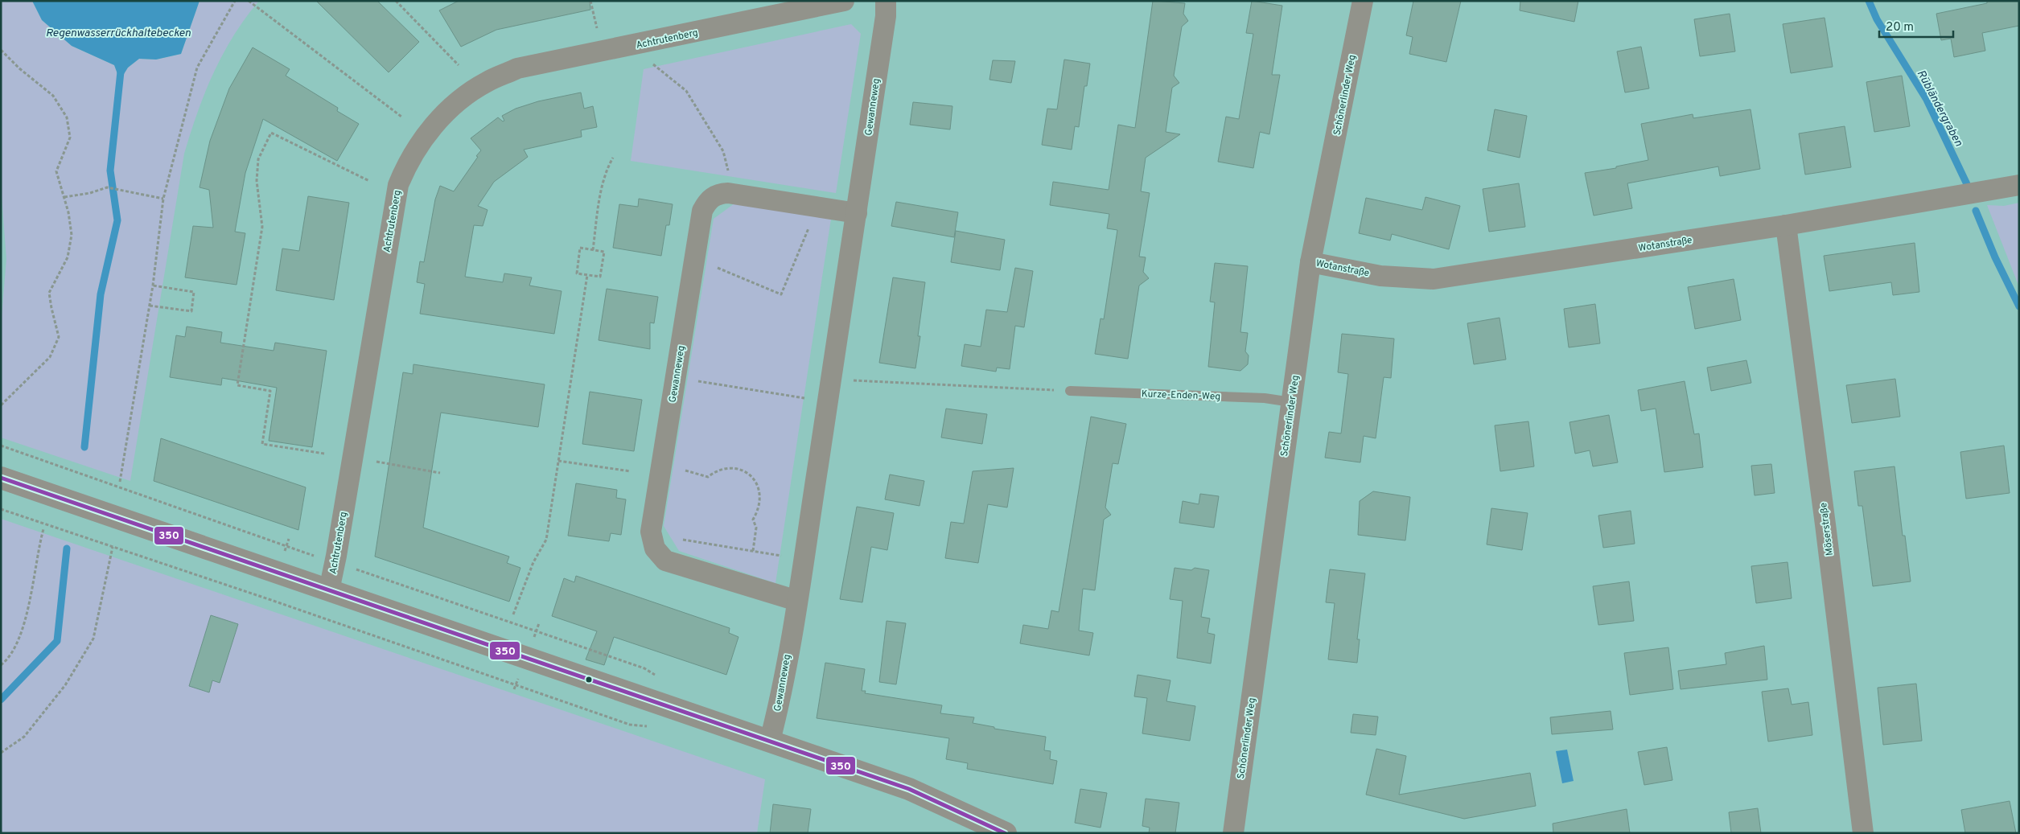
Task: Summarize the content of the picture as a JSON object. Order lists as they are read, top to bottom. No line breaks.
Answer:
{"streets":{"street":["Achtrutenberg","Schönerlinder Weg","Gewanneweg","Wotanstraße","Möserstraße"],"lane":["Kurze-Enden-Weg"]},"crossings":[["Schönerlinder Weg","Wotanstraße"],["Schönerlinder Weg","Kurze-Enden-Weg"],["Wotanstraße","Möserstraße"]],"water":["Regenwasserrückhaltebecken","Rübländergraben"],"lines":["transit line 350"],"scale_bar":"20 m"}
